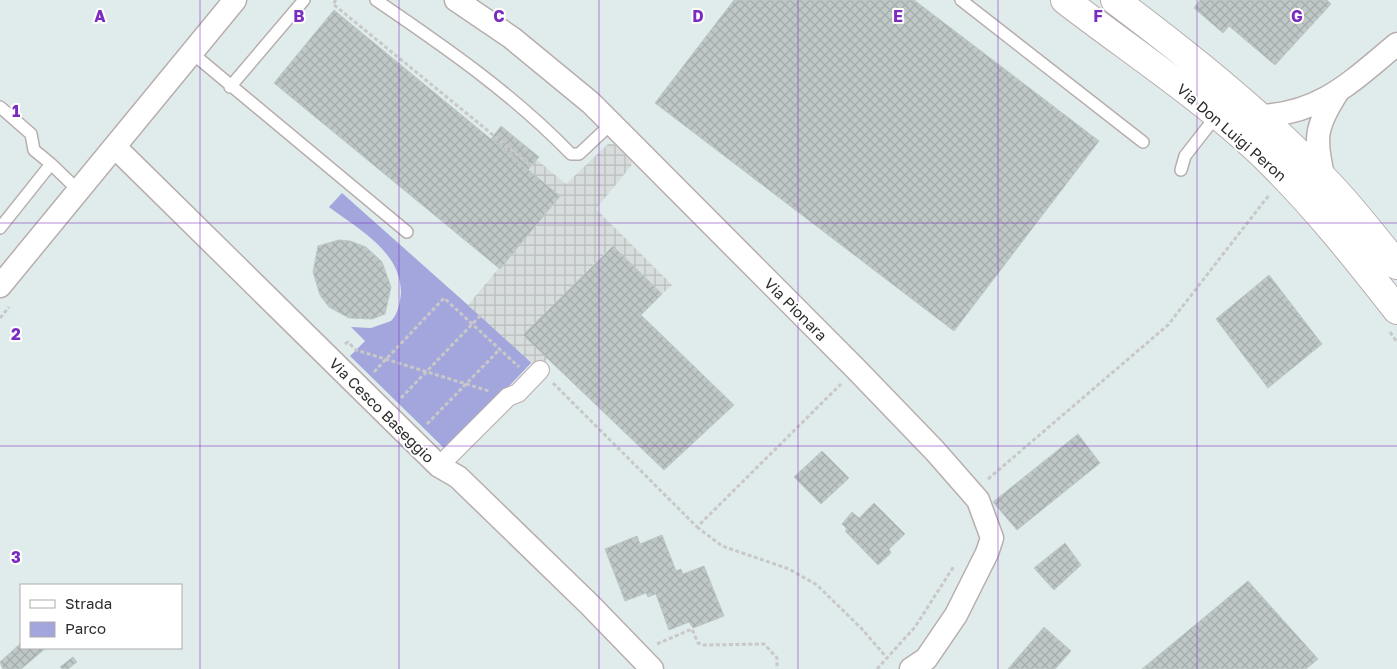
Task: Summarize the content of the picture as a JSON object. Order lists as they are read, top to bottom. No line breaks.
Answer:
{"streets":{"street":["Via Don Luigi Peron","Via Pionara","Via Cesco Baseggio"]},"legend":["Strada","Parco"],"grid":{"columns":["A","B","C","D","E","F","G"],"rows":["1","2","3"]}}
